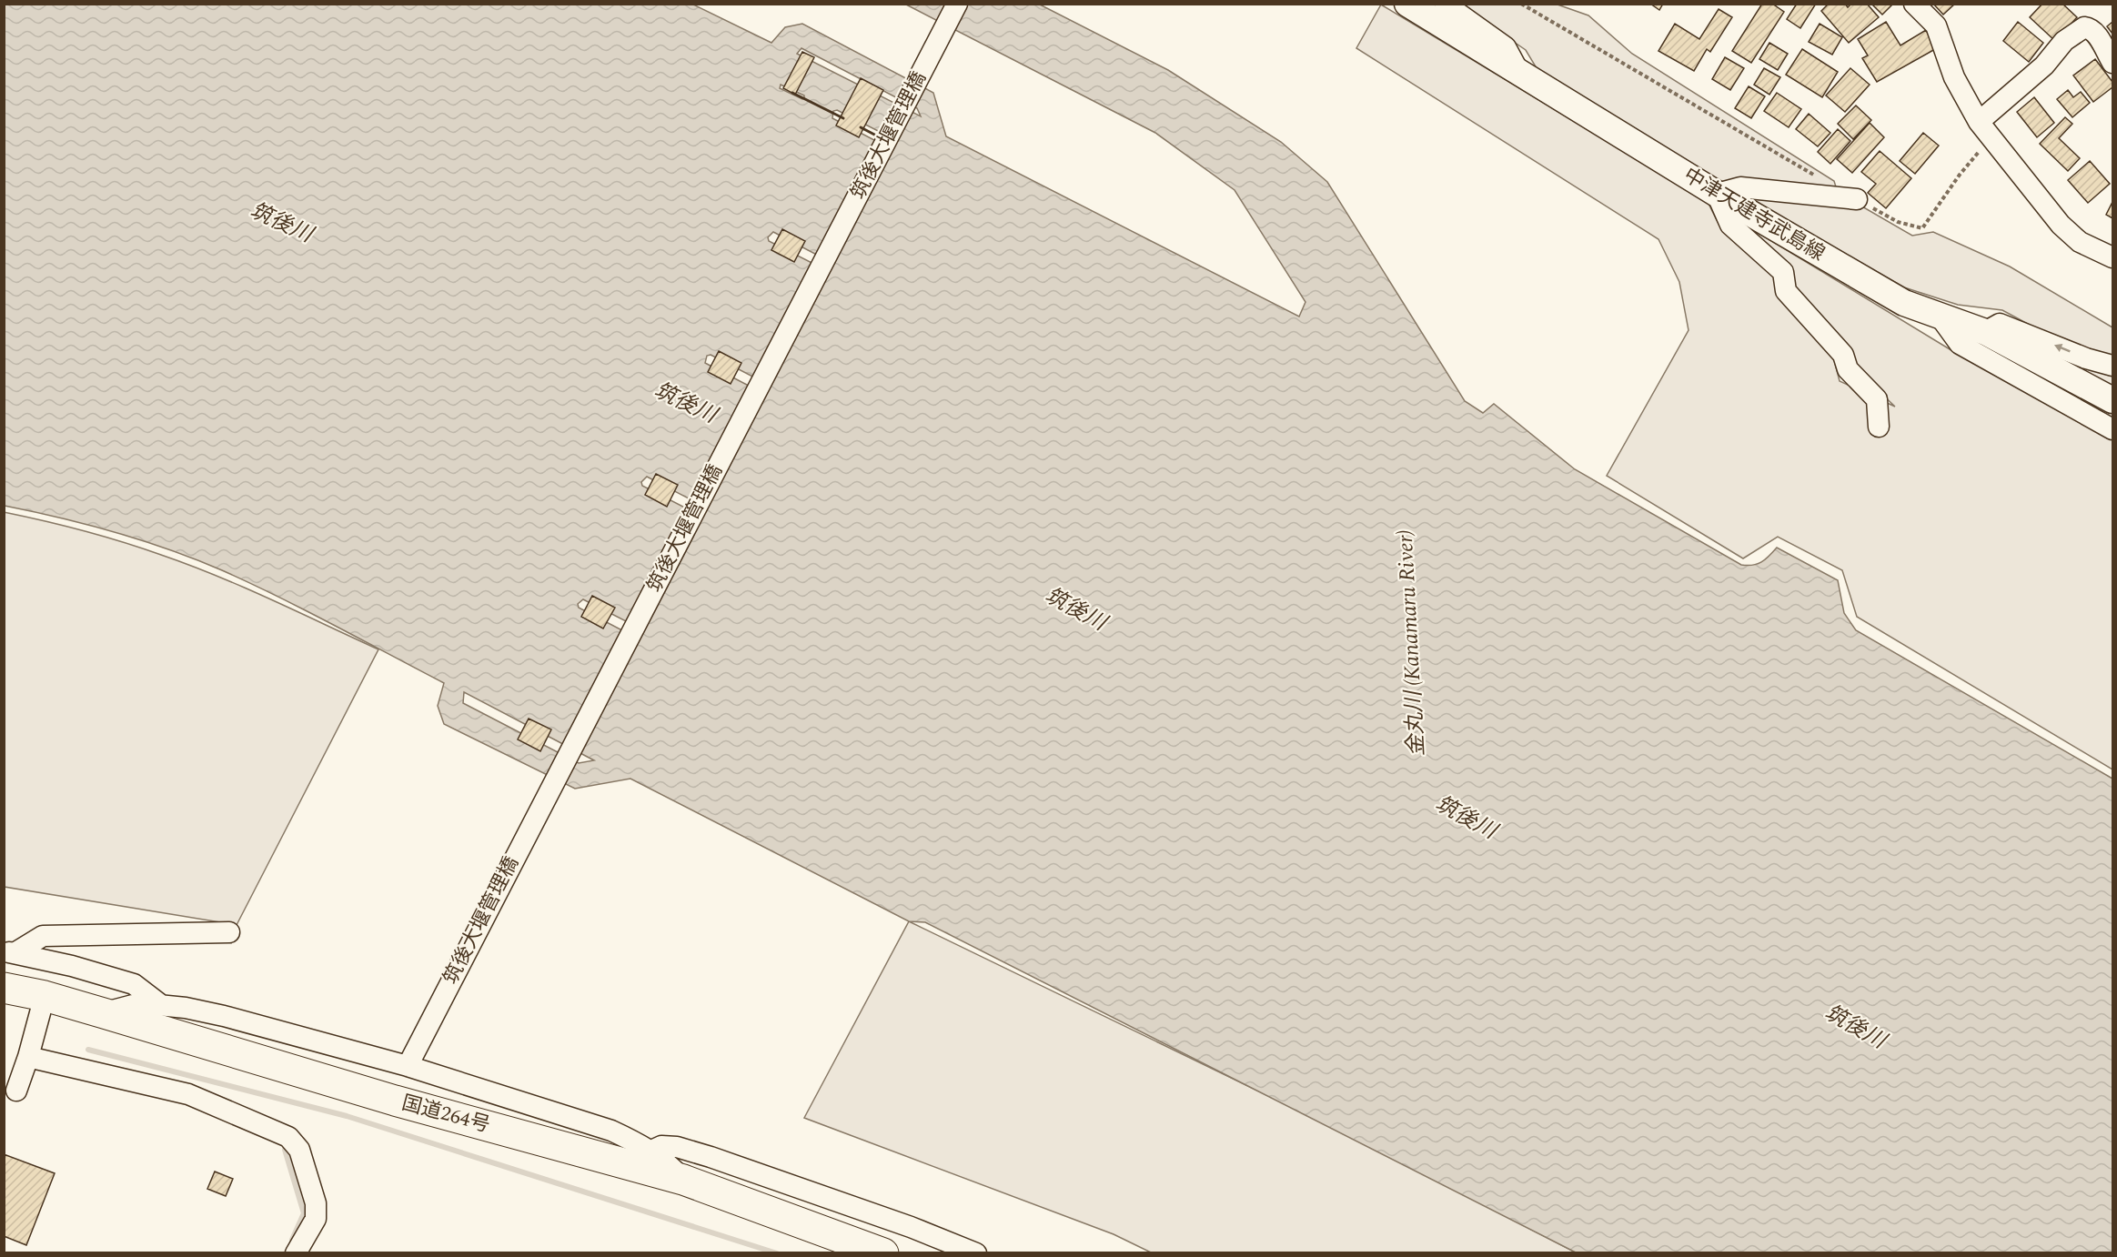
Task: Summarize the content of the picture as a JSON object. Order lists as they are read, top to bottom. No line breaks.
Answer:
{"streets":{"highway":["国道264号"],"main road":["中津天建寺武島線"],"street":["筑後大堰管理橋"]},"water":["筑後川","金丸川 (Kanamaru River)"]}
